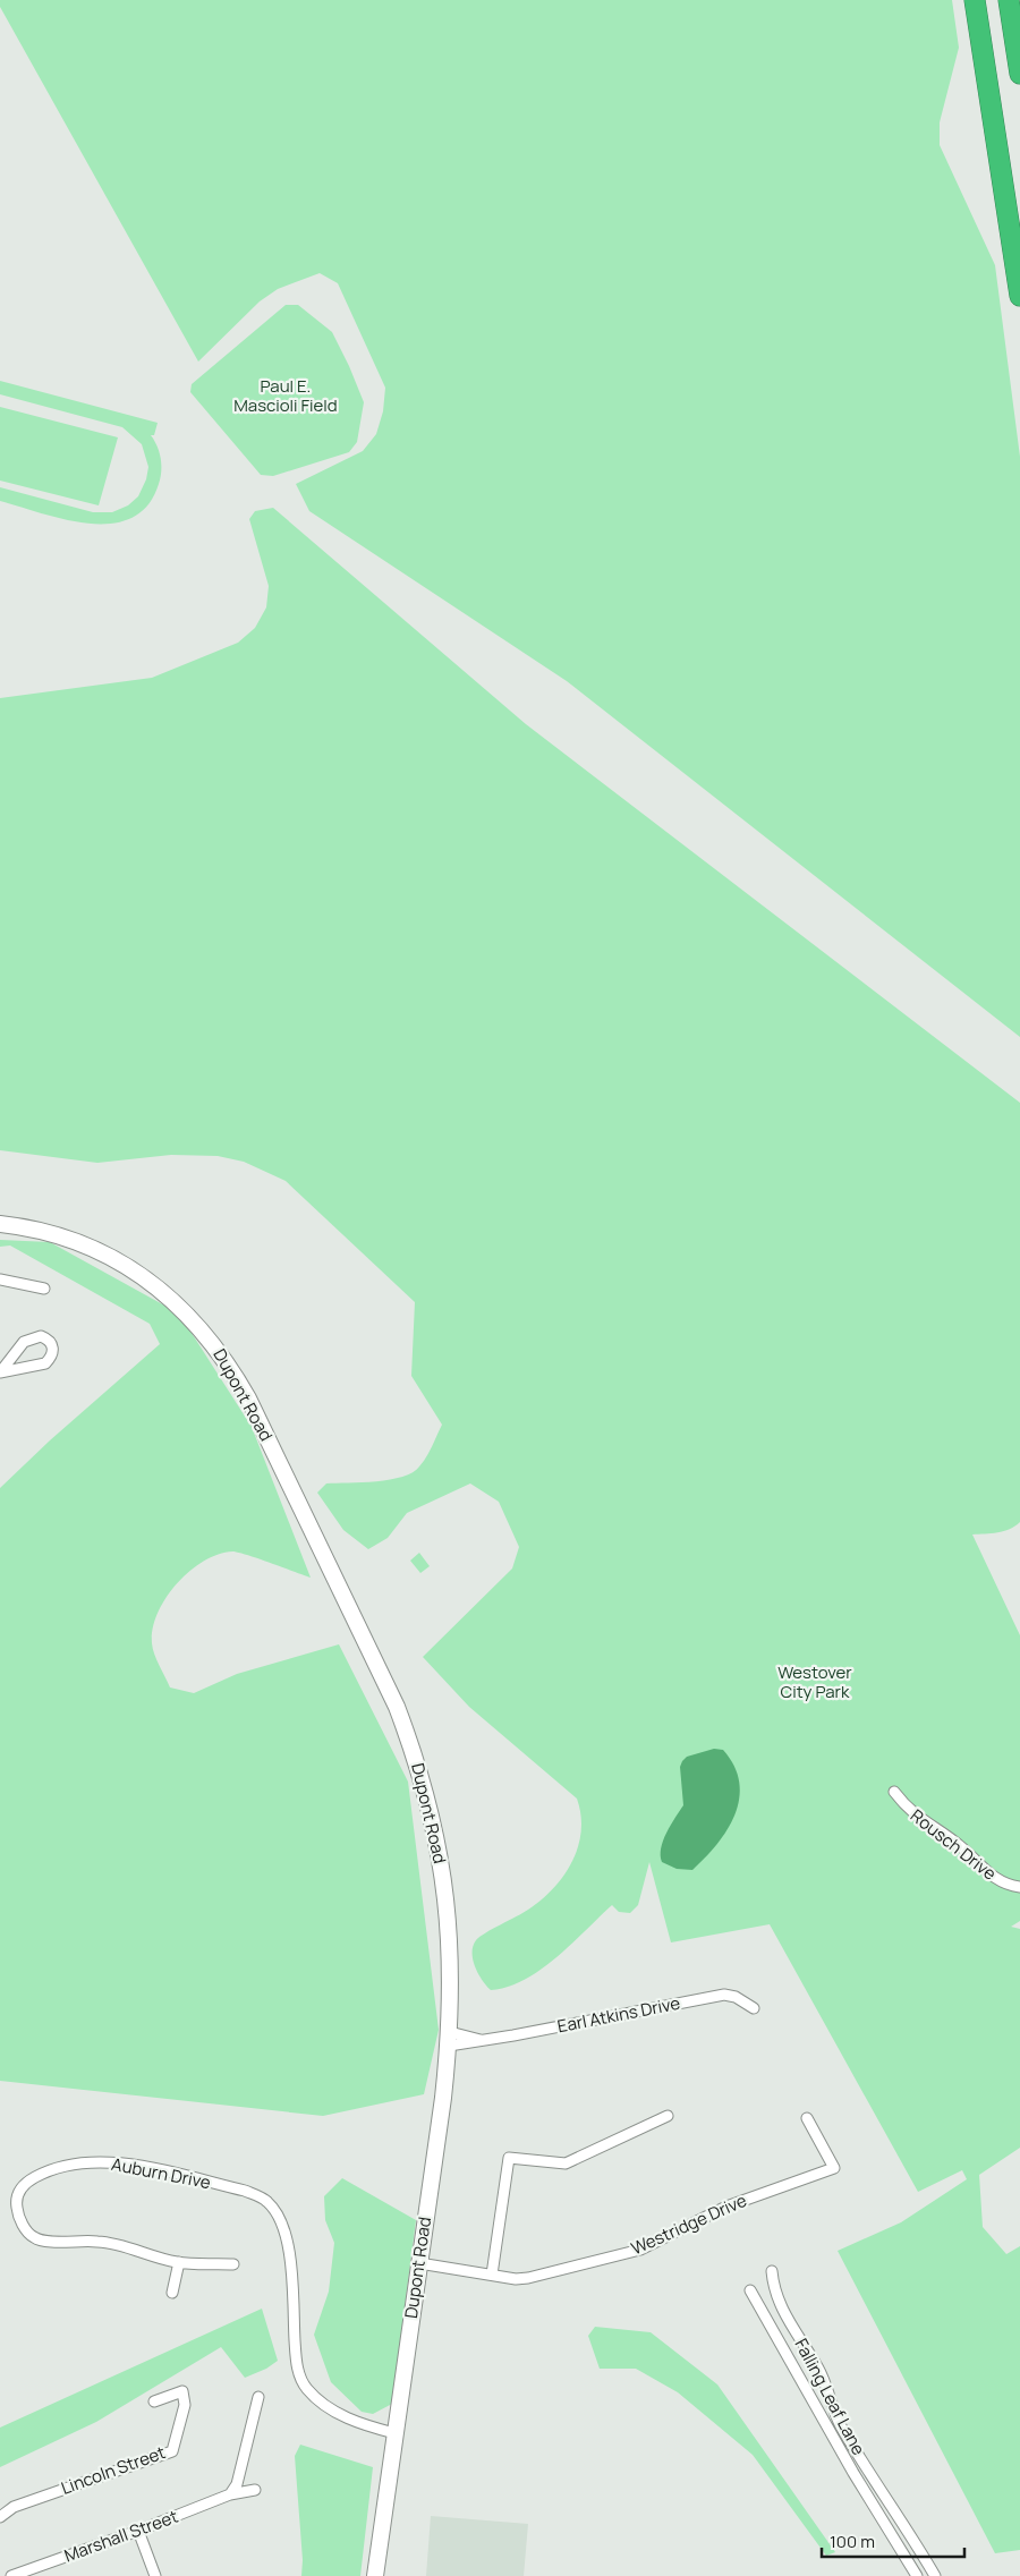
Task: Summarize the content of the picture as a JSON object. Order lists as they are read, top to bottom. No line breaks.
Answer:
{"streets":{"street":["Dupont Road","Rousch Drive","Earl Atkins Drive","Auburn Drive","Westridge Drive","Falling Leaf Lane","Lincoln Street","Marshall Street"]},"crossings":[["Dupont Road","Earl Atkins Drive"],["Dupont Road","Auburn Drive"],["Dupont Road","Westridge Drive"]],"parks":["Paul E. Mascioli Field","Westover City Park"],"scale_bar":"100 m"}
